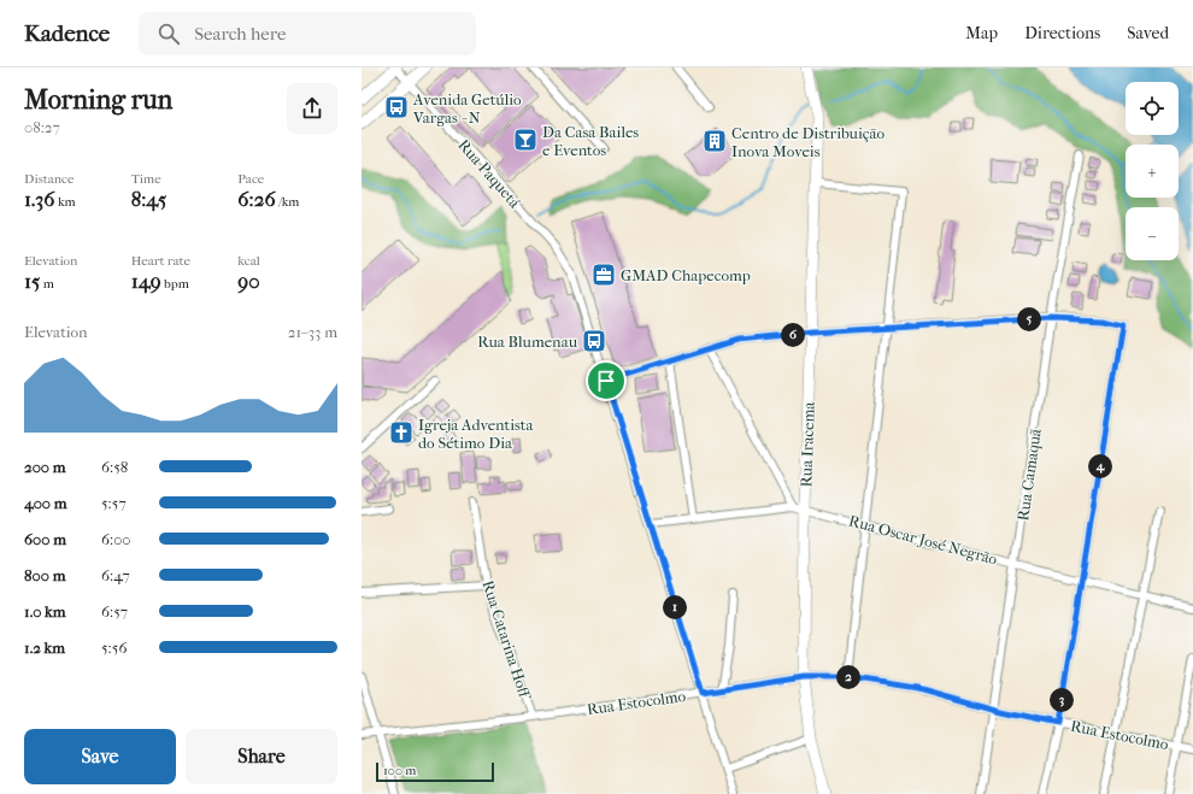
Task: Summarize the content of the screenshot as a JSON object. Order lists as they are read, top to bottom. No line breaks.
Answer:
{"streets":{"street":["Rua Paquetá","Rua Iracema","Rua Camaquã","Rua Oscar José Negrão","Rua Catarina Hoff","Rua Estocolmo"]},"crossings":[["Rua Iracema","Rua Oscar José Negrão"],["Rua Iracema","Rua Estocolmo"],["Rua Camaquã","Rua Oscar José Negrão"],["Rua Camaquã","Rua Estocolmo"],["Rua Catarina Hoff","Rua Estocolmo"]],"places":{"bus stop":["Avenida Getúlio Vargas - N","Rua Blumenau"],"bar":["Da Casa Bailes e Eventos"],"building":["Centro de Distribuição Inova Moveis"],"office":["GMAD Chapecomp"],"church":["Igreja Adventista do Sétimo Dia"]},"scale_bar":"100 m","page":{"header":"Kadence","search":"Search here","nav":["Map","Directions","Saved"],"heading":["Morning run","08:27"],"map_buttons":["+","−"],"stats":[["Distance","1.36 km"],["Time","8:45"],["Pace","6:26 /km"],["Elevation","15 m"],["Heart rate","149 bpm"],["kcal","90"]],"pins":["5","6","4","1","2","3"],"chart":["Elevation","21–33 m"],"list":[{"name":"200 m","note":"6:58"},{"name":"400 m","note":"5:57"},{"name":"600 m","note":"6:00"},{"name":"800 m","note":"6:47"},{"name":"1.0 km","note":"6:57"},{"name":"1.2 km","note":"5:56"}],"buttons":["Save","Share"],"scale":"100 m"}}
